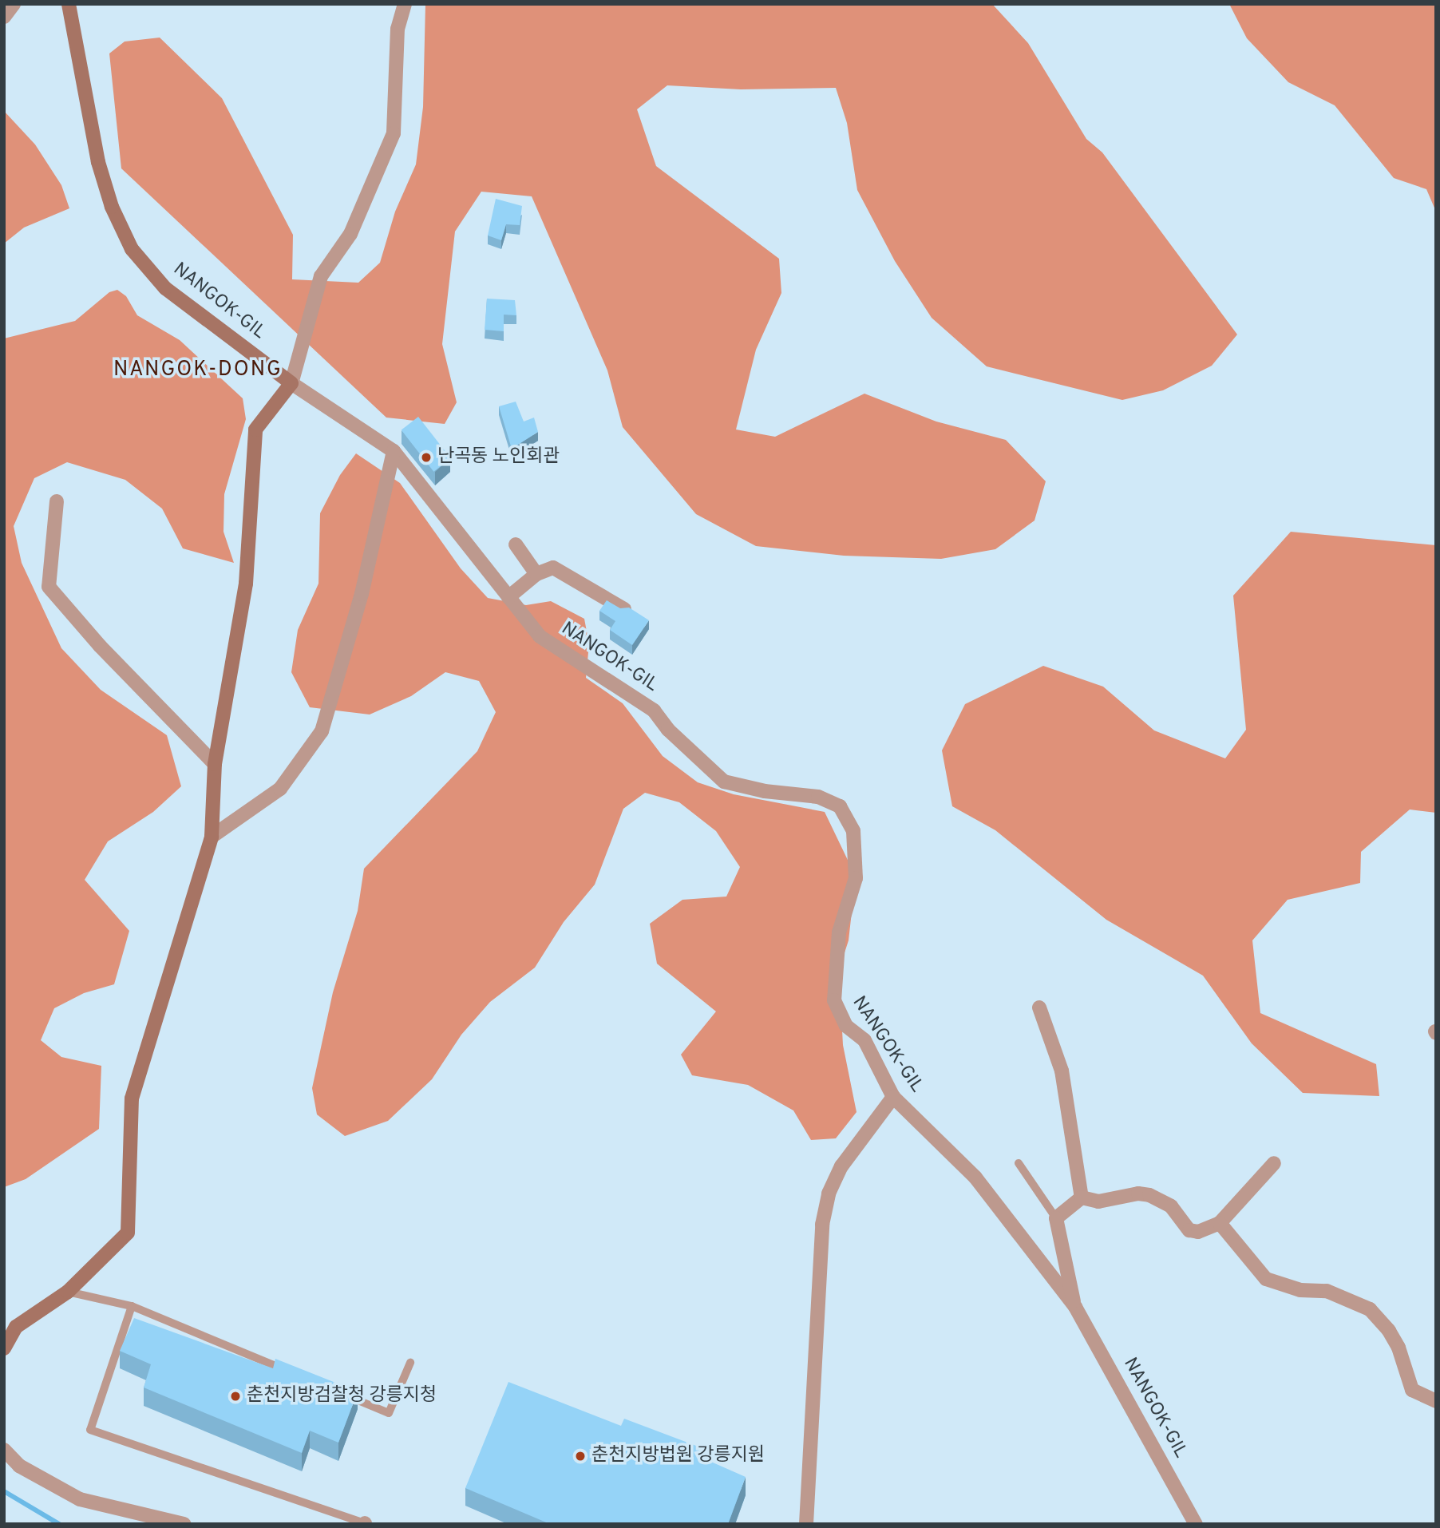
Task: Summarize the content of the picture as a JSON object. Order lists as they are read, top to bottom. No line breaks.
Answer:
{"streets":{"street":["NANGOK-GIL"]},"districts":["NANGOK-DONG"],"places":["난곡동 노인회관","춘천지방검찰청 강릉지청","춘천지방법원 강릉지원"]}
